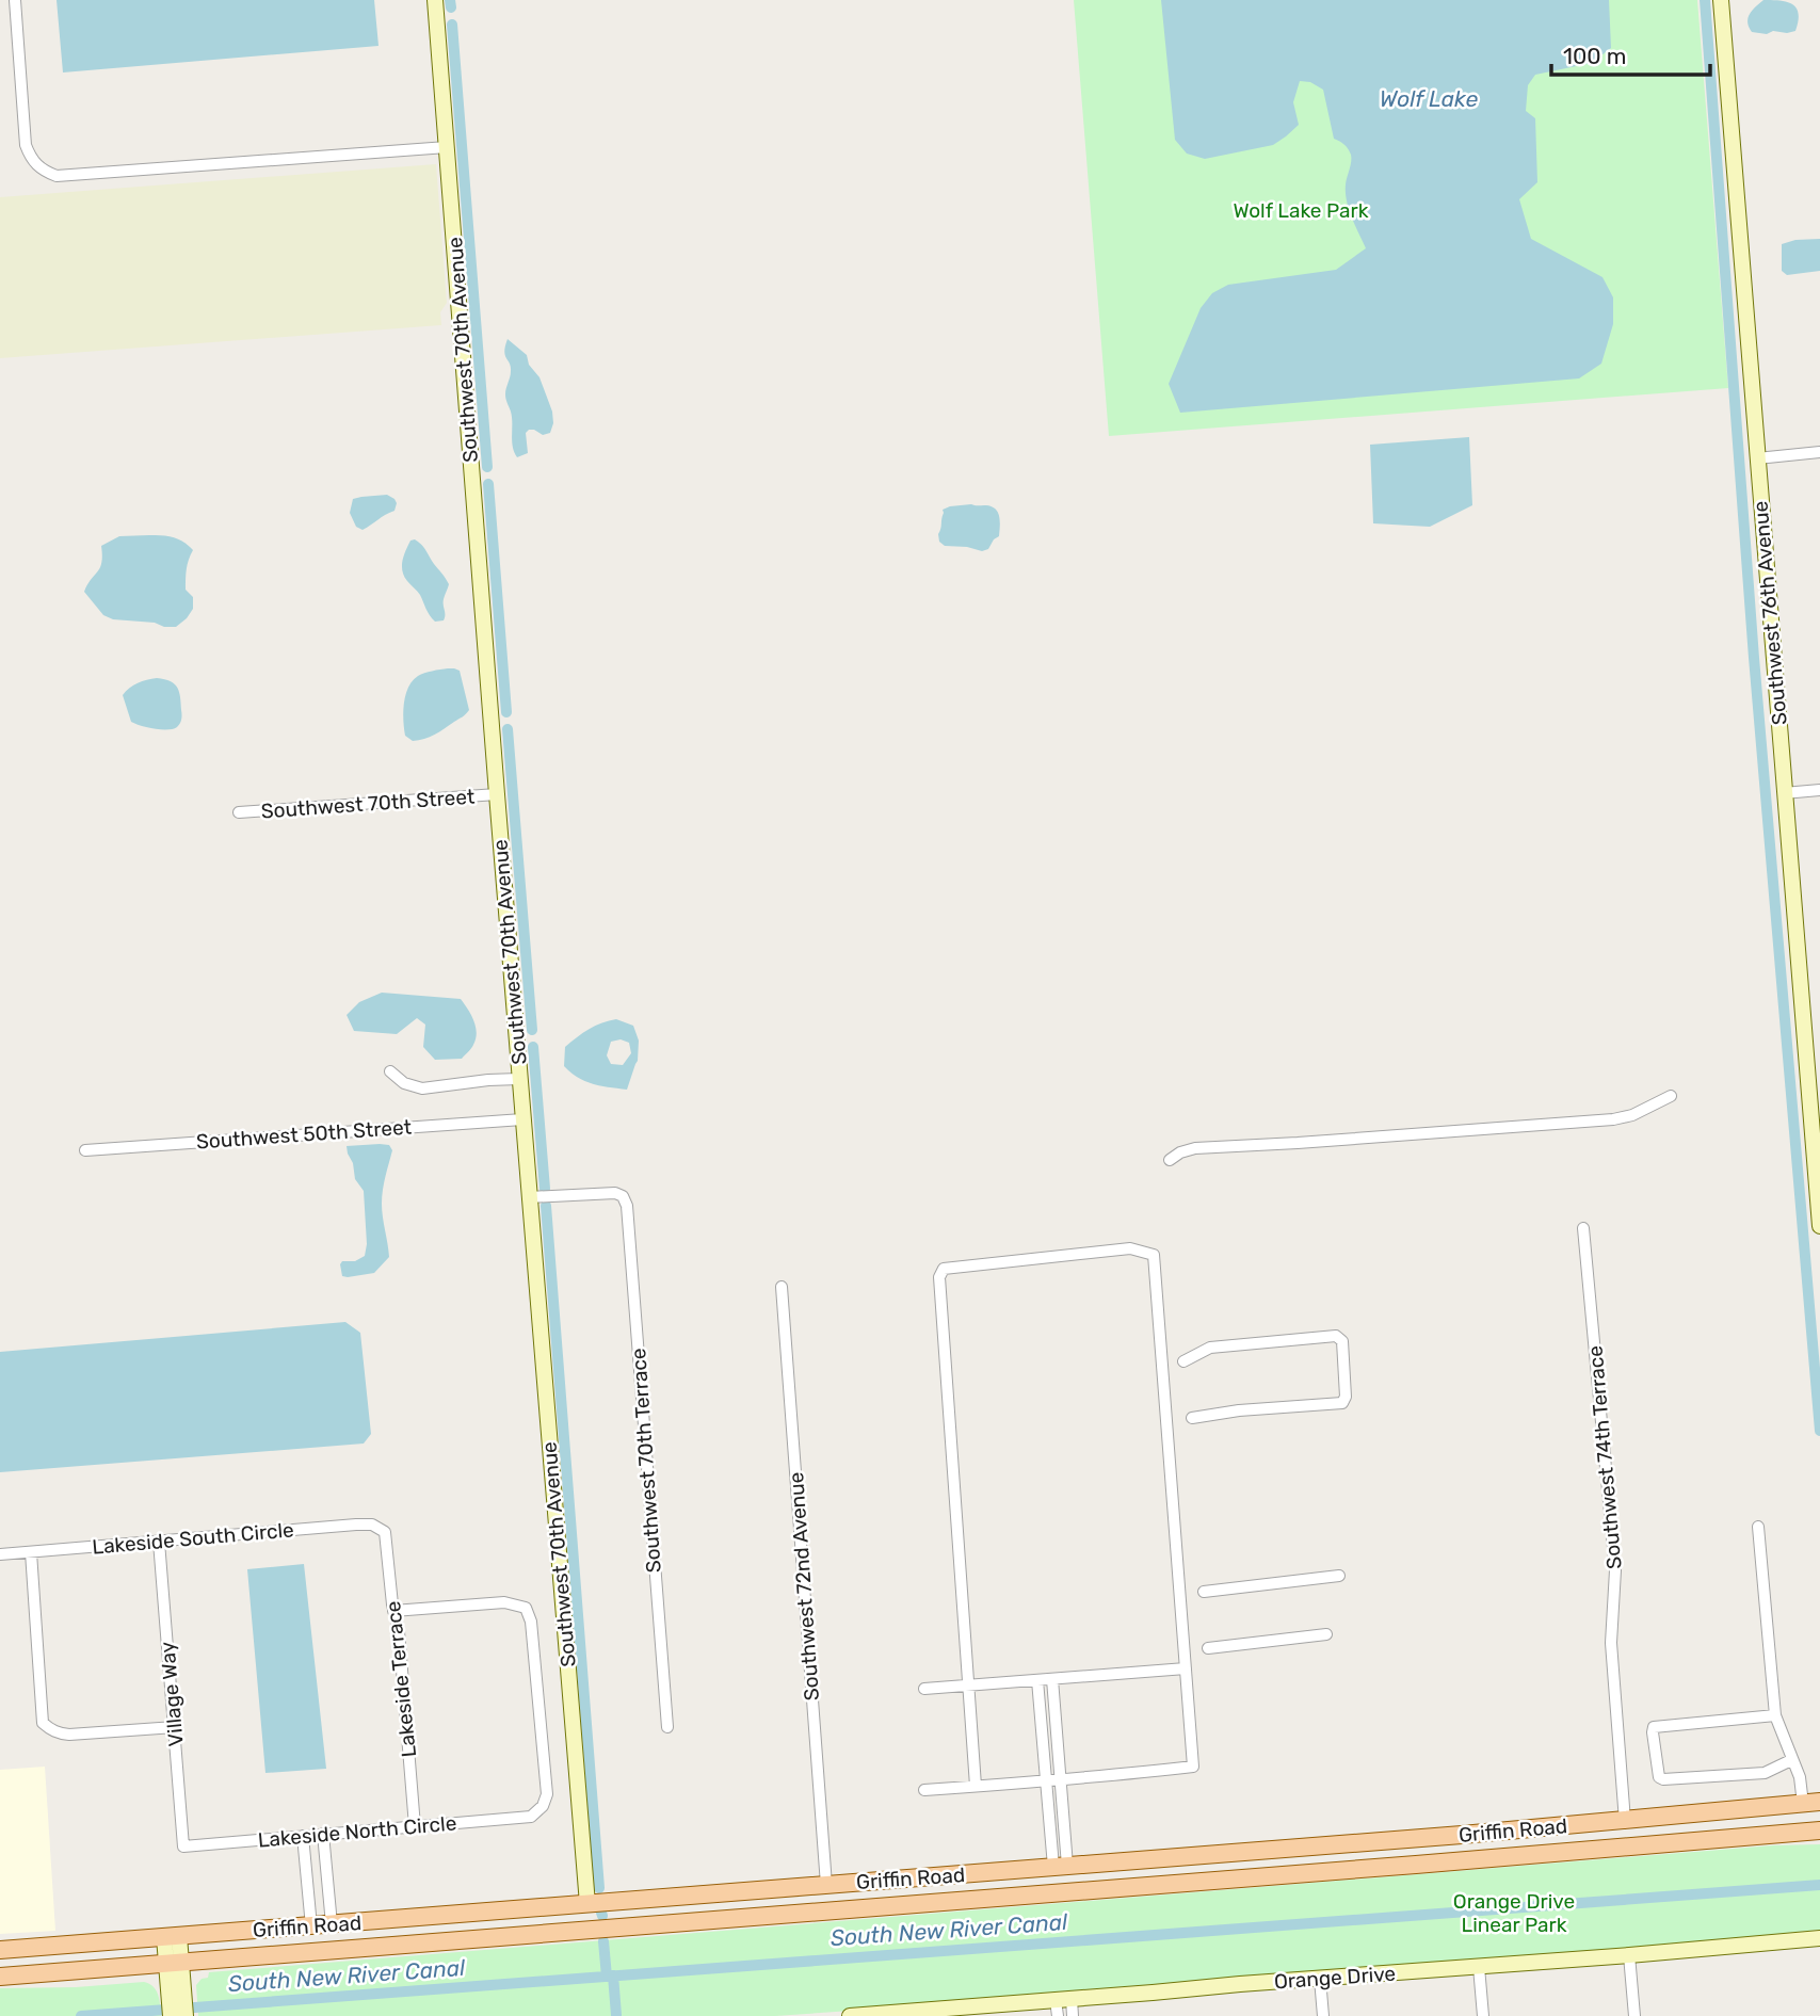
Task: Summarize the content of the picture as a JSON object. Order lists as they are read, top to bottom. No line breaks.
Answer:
{"streets":{"main road":["Griffin Road"],"street":["Southwest 70th Avenue","Southwest 76th Avenue","Southwest 70th Street","Southwest 50th Street","Southwest 74th Terrace","Southwest 70th Terrace","Lakeside South Circle","Southwest 72nd Avenue","Lakeside Terrace","Village Way","Lakeside North Circle","Orange Drive"]},"crossings":[["Southwest 70th Avenue","Southwest 70th Street"],["Southwest 70th Avenue","Southwest 50th Street"],["Southwest 70th Avenue","Southwest 70th Terrace"],["Southwest 70th Avenue","Griffin Road"],["Southwest 74th Terrace","Griffin Road"],["Lakeside South Circle","Lakeside Terrace"],["Lakeside South Circle","Village Way"],["Southwest 72nd Avenue","Griffin Road"],["Lakeside Terrace","Lakeside North Circle"],["Village Way","Lakeside North Circle"]],"water":["Wolf Lake","South New River Canal"],"parks":["Wolf Lake Park","Orange Drive Linear Park"],"scale_bar":"100 m"}
